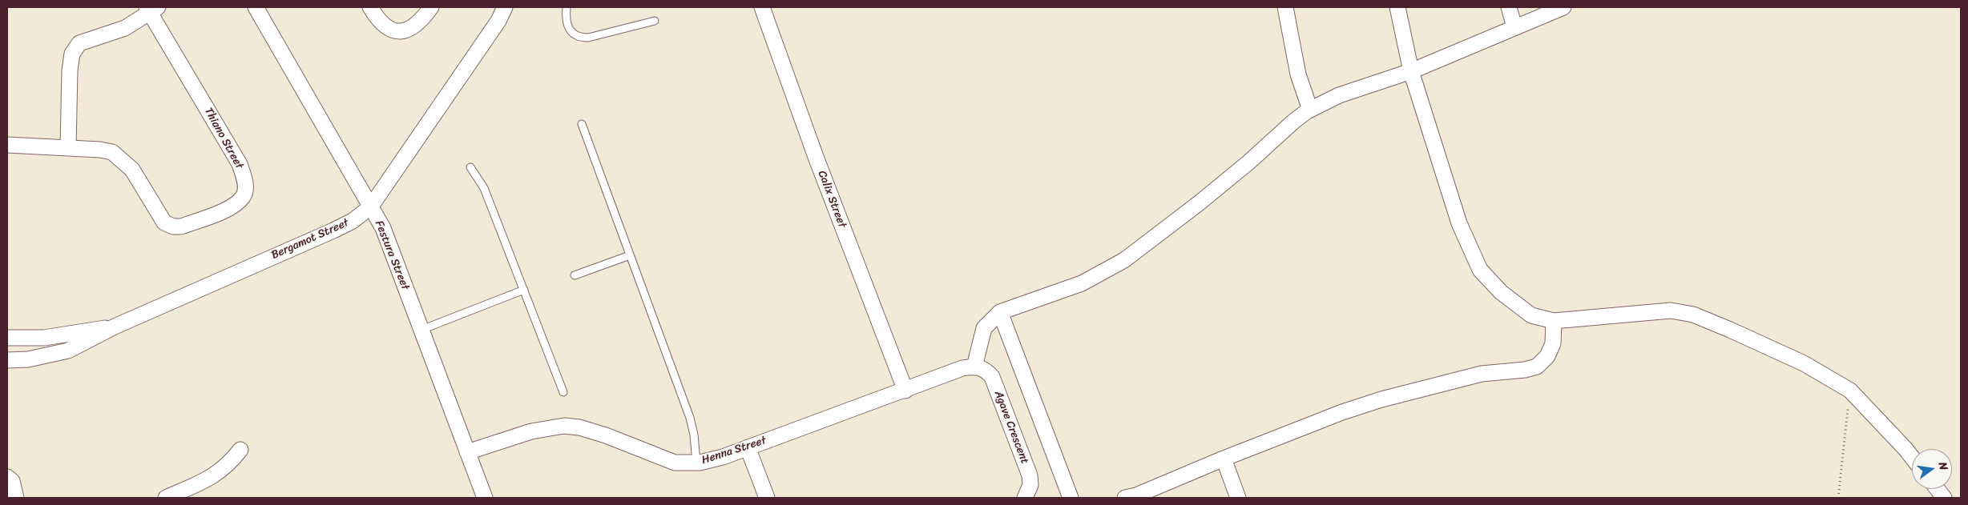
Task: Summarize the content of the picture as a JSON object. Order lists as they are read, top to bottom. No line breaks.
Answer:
{"streets":{"street":["Thiano Street","Calix Street","Bergamot Street","Festura Street","Agave Crescent","Henna Street"]},"crossings":[["Calix Street","Henna Street"],["Bergamot Street","Festura Street"],["Festura Street","Henna Street"],["Agave Crescent","Henna Street"]],"north":"right"}
